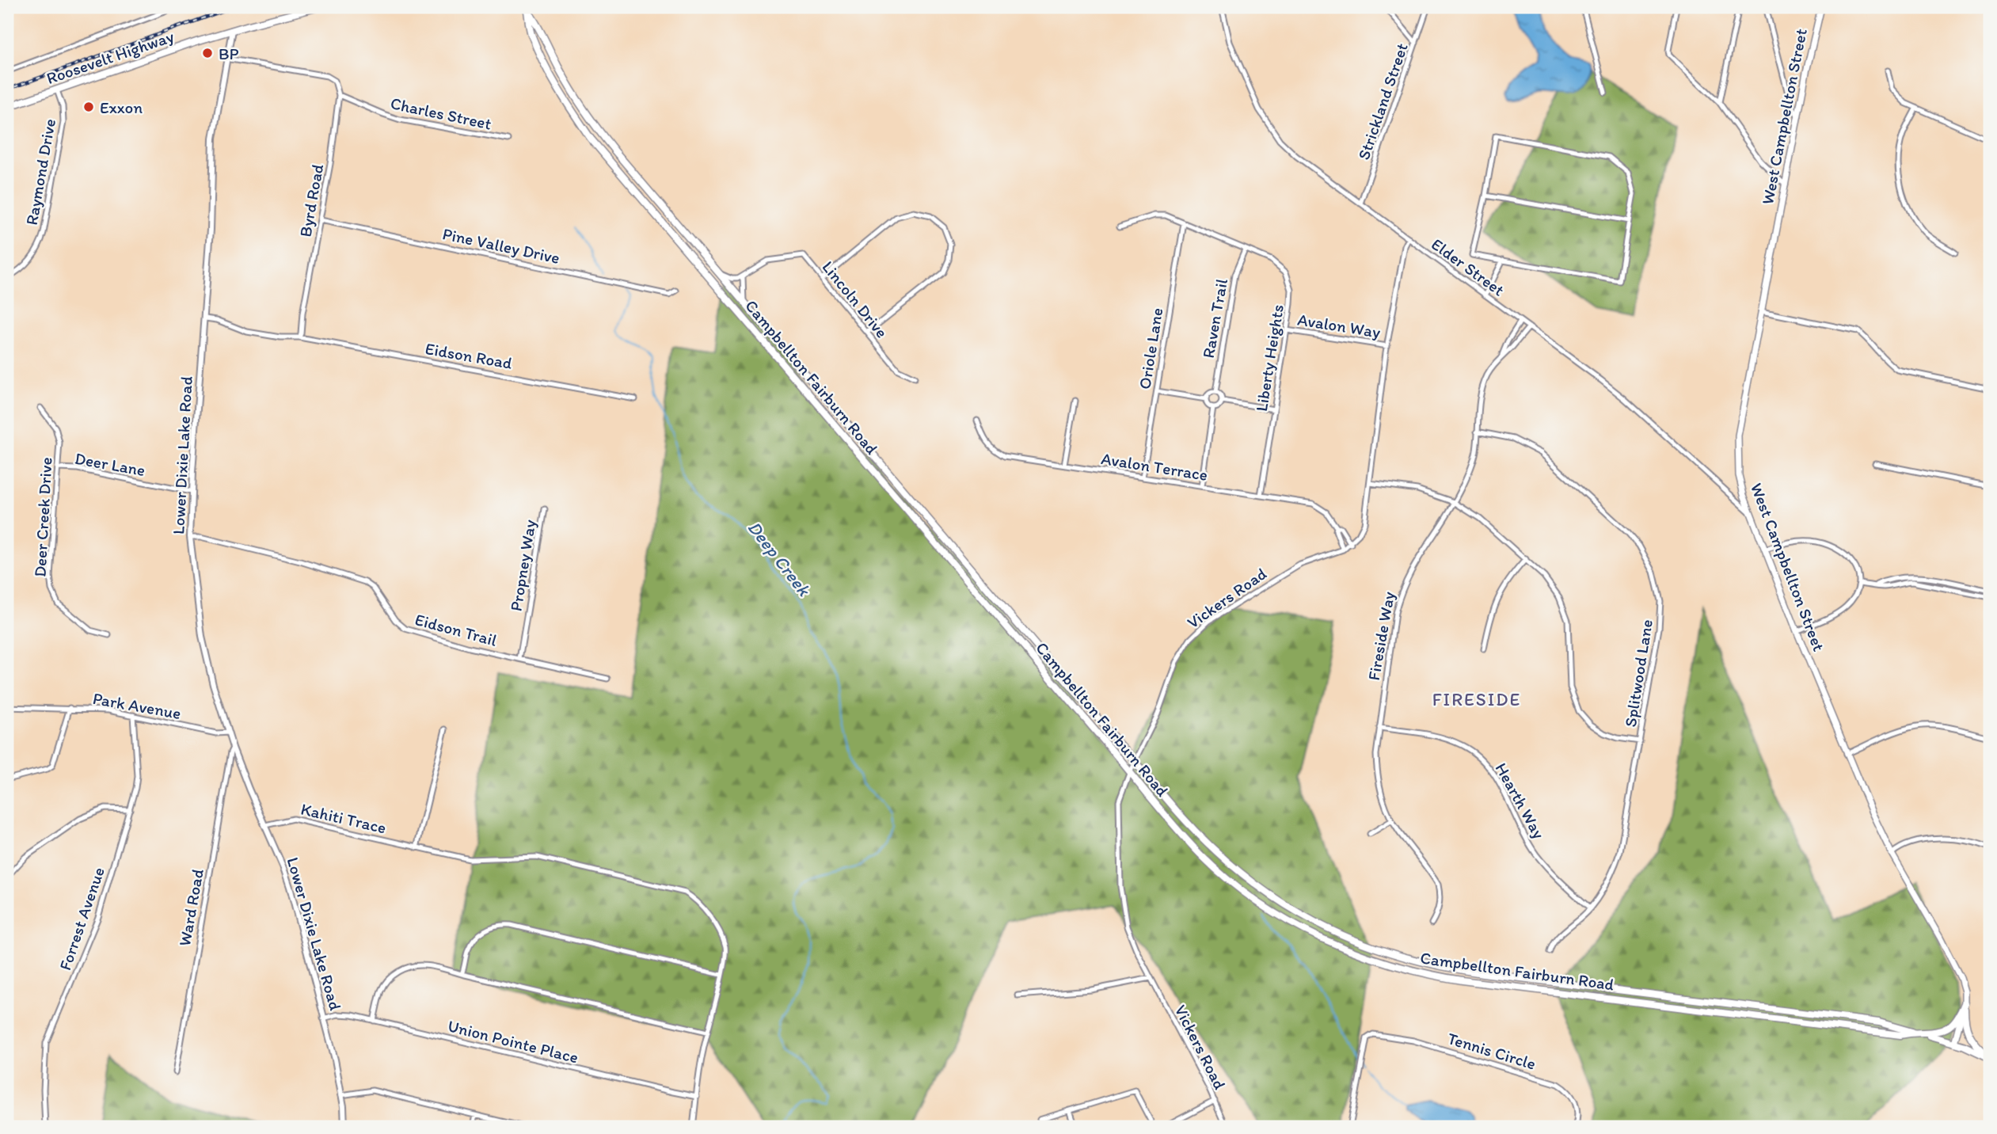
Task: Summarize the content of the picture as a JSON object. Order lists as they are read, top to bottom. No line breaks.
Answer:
{"streets":{"main road":["Roosevelt Highway","West Campbellton Street","Campbellton Fairburn Road"],"street":["Strickland Street","Charles Street","Raymond Drive","Byrd Road","Pine Valley Drive","Elder Street","Lincoln Drive","Raven Trail","Avalon Way","Oriole Lane","Eidson Road","Liberty Heights","Lower Dixie Lake Road","Deer Lane","Avalon Terrace","Deer Creek Drive","Propney Way","Vickers Road","Eidson Trail","Fireside Way","Splitwood Lane","Park Avenue","Hearth Way","Kahiti Trace","Ward Road","Forrest Avenue","Union Pointe Place","Tennis Circle"]},"crossings":[["Roosevelt Highway","Raymond Drive"],["Roosevelt Highway","Lower Dixie Lake Road"],["Strickland Street","Elder Street"],["Charles Street","Byrd Road"],["West Campbellton Street","Elder Street"],["West Campbellton Street","Campbellton Fairburn Road"],["Byrd Road","Pine Valley Drive"],["Byrd Road","Eidson Road"],["Elder Street","Vickers Road"],["Elder Street","Fireside Way"],["Raven Trail","Liberty Heights"],["Avalon Way","Liberty Heights"],["Avalon Way","Vickers Road"],["Oriole Lane","Liberty Heights"],["Oriole Lane","Avalon Terrace"],["Liberty Heights","Avalon Terrace"],["Campbellton Fairburn Road","Vickers Road"],["Lower Dixie Lake Road","Deer Lane"],["Lower Dixie Lake Road","Eidson Trail"],["Lower Dixie Lake Road","Park Avenue"],["Lower Dixie Lake Road","Kahiti Trace"],["Lower Dixie Lake Road","Ward Road"],["Lower Dixie Lake Road","Union Pointe Place"],["Deer Lane","Deer Creek Drive"],["Avalon Terrace","Vickers Road"],["Propney Way","Eidson Trail"],["Fireside Way","Splitwood Lane"],["Fireside Way","Hearth Way"],["Splitwood Lane","Hearth Way"],["Park Avenue","Forrest Avenue"],["Kahiti Trace","Union Pointe Place"]],"districts":["FIRESIDE"],"water":["Deep Creek"],"places":["BP","Exxon"]}
